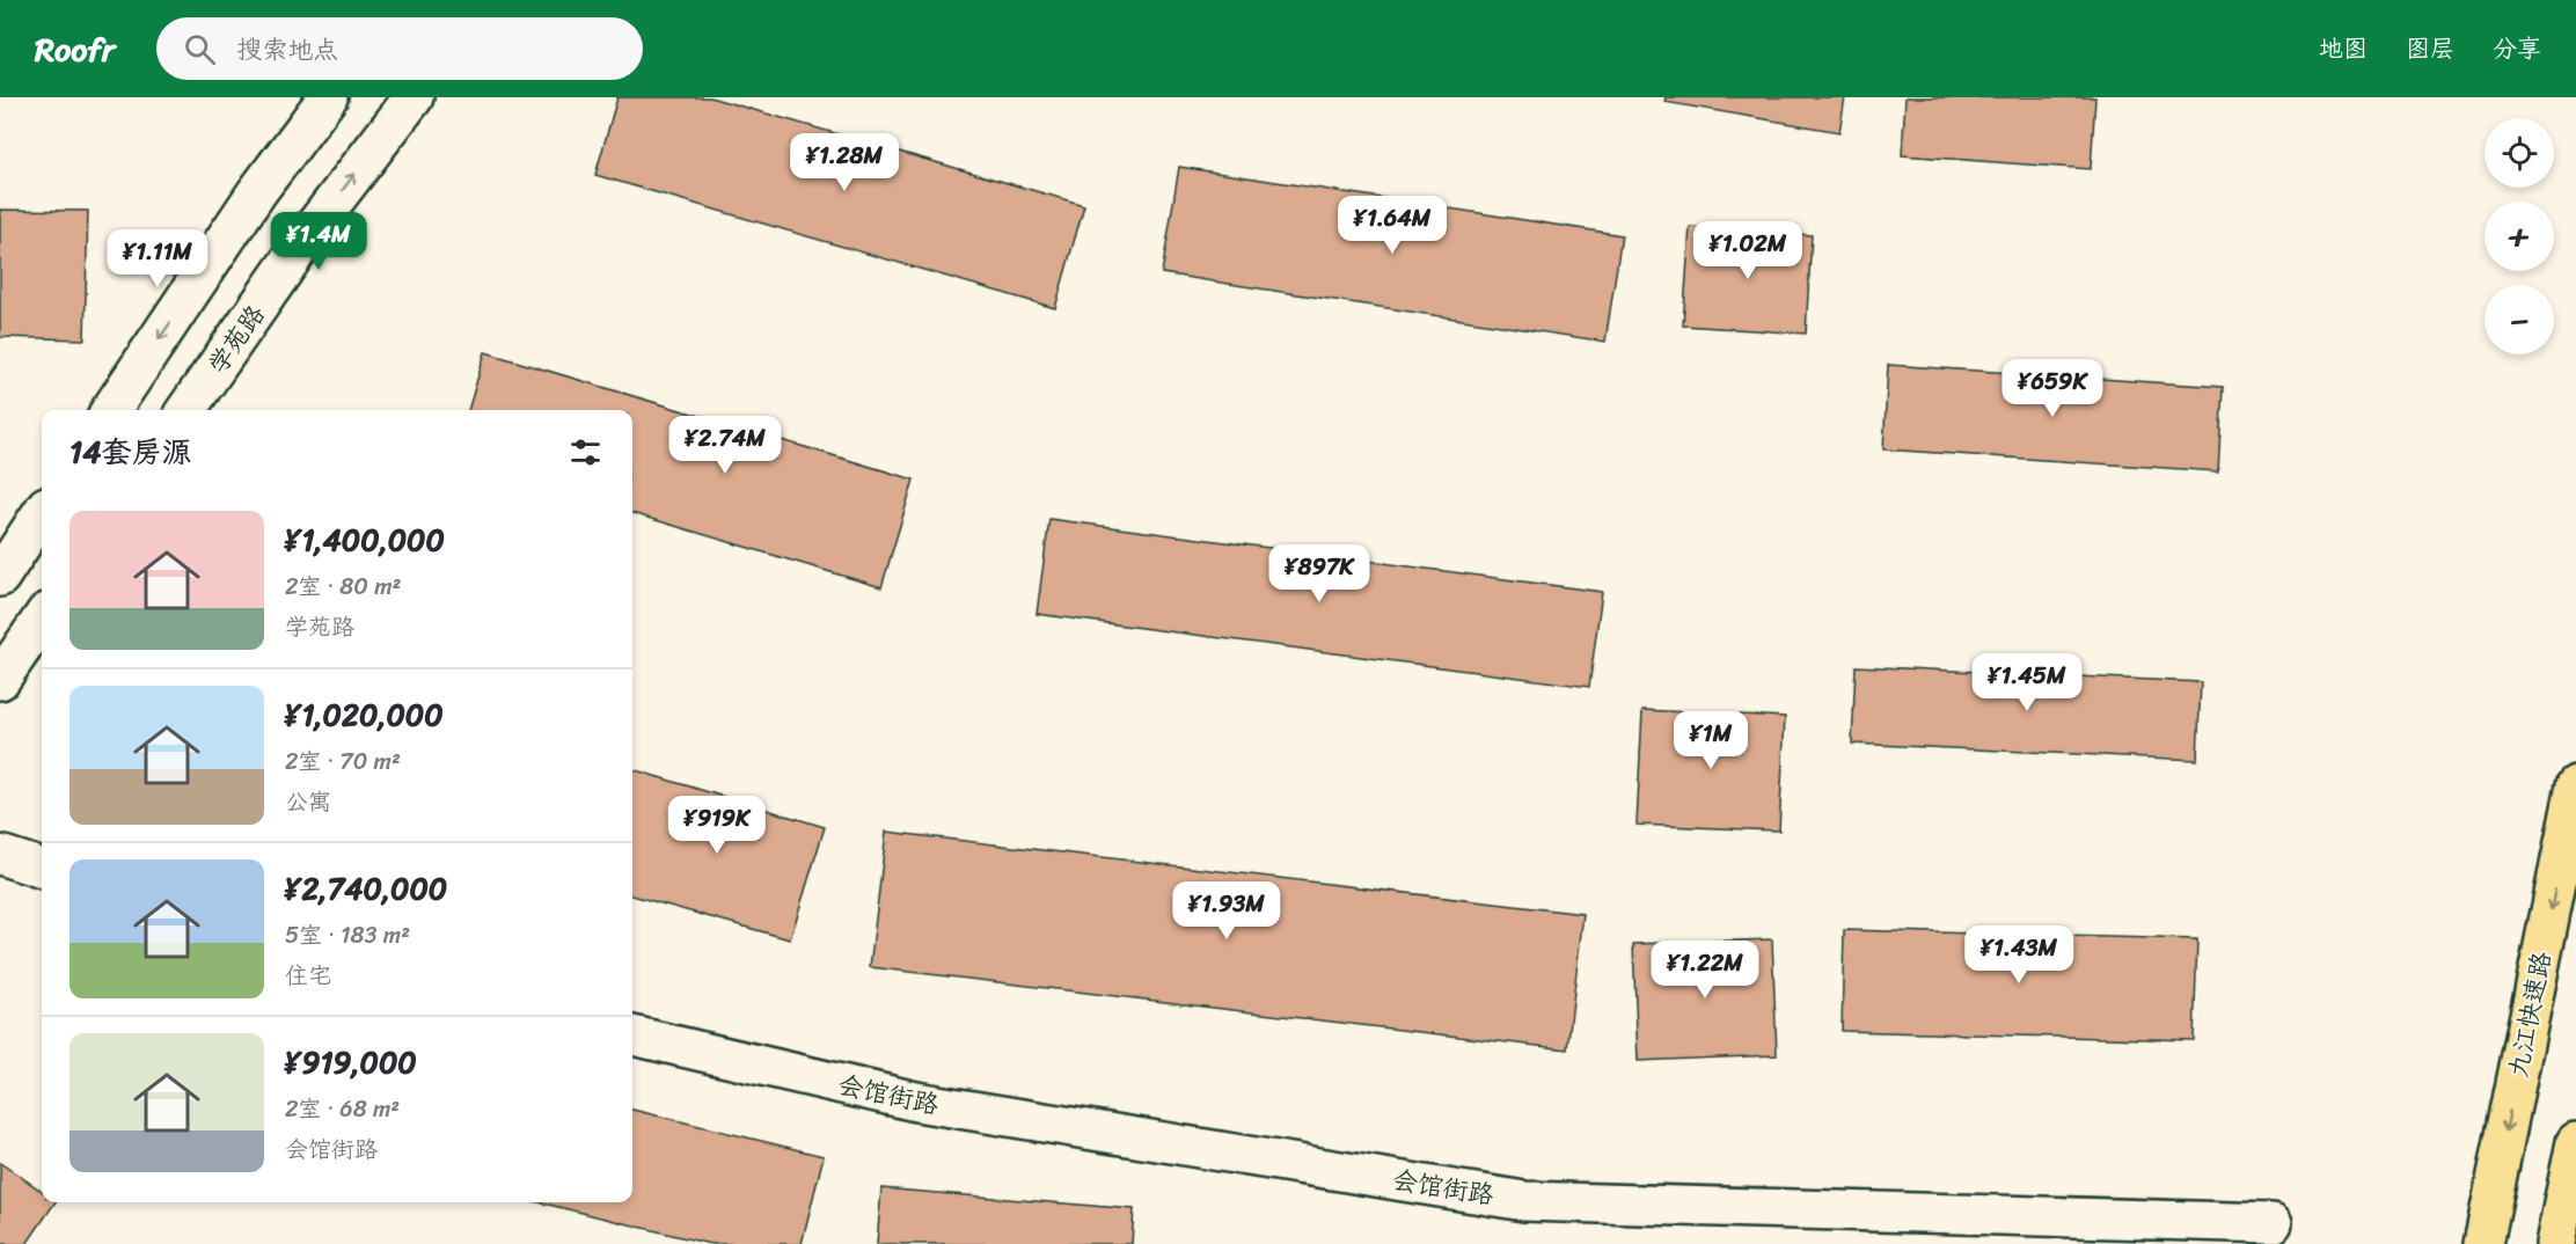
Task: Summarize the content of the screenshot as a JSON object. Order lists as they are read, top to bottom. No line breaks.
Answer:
{"streets":{"highway":["九江快速路"],"street":["学苑路","会馆街路"]},"one_way":["九江快速路"],"page":{"header":"Roofr","search":"搜索地点","nav":["地图","图层","分享"],"map_buttons":["+","−"],"price":["¥1.28M","¥1.64M","¥1.4M","¥1.02M","¥1.11M","¥659K","¥2.74M","¥897K","¥1.45M","¥1M","¥919K","¥1.93M","¥1.43M","¥1.22M"],"heading":"14套房源","list":[{"name":"¥1,400,000","note":"2室 · 80 m² · 学苑路"},{"name":"¥1,020,000","note":"2室 · 70 m² · 公寓"},{"name":"¥2,740,000","note":"5室 · 183 m² · 住宅"},{"name":"¥919,000","note":"2室 · 68 m² · 会馆街路"}]}}
